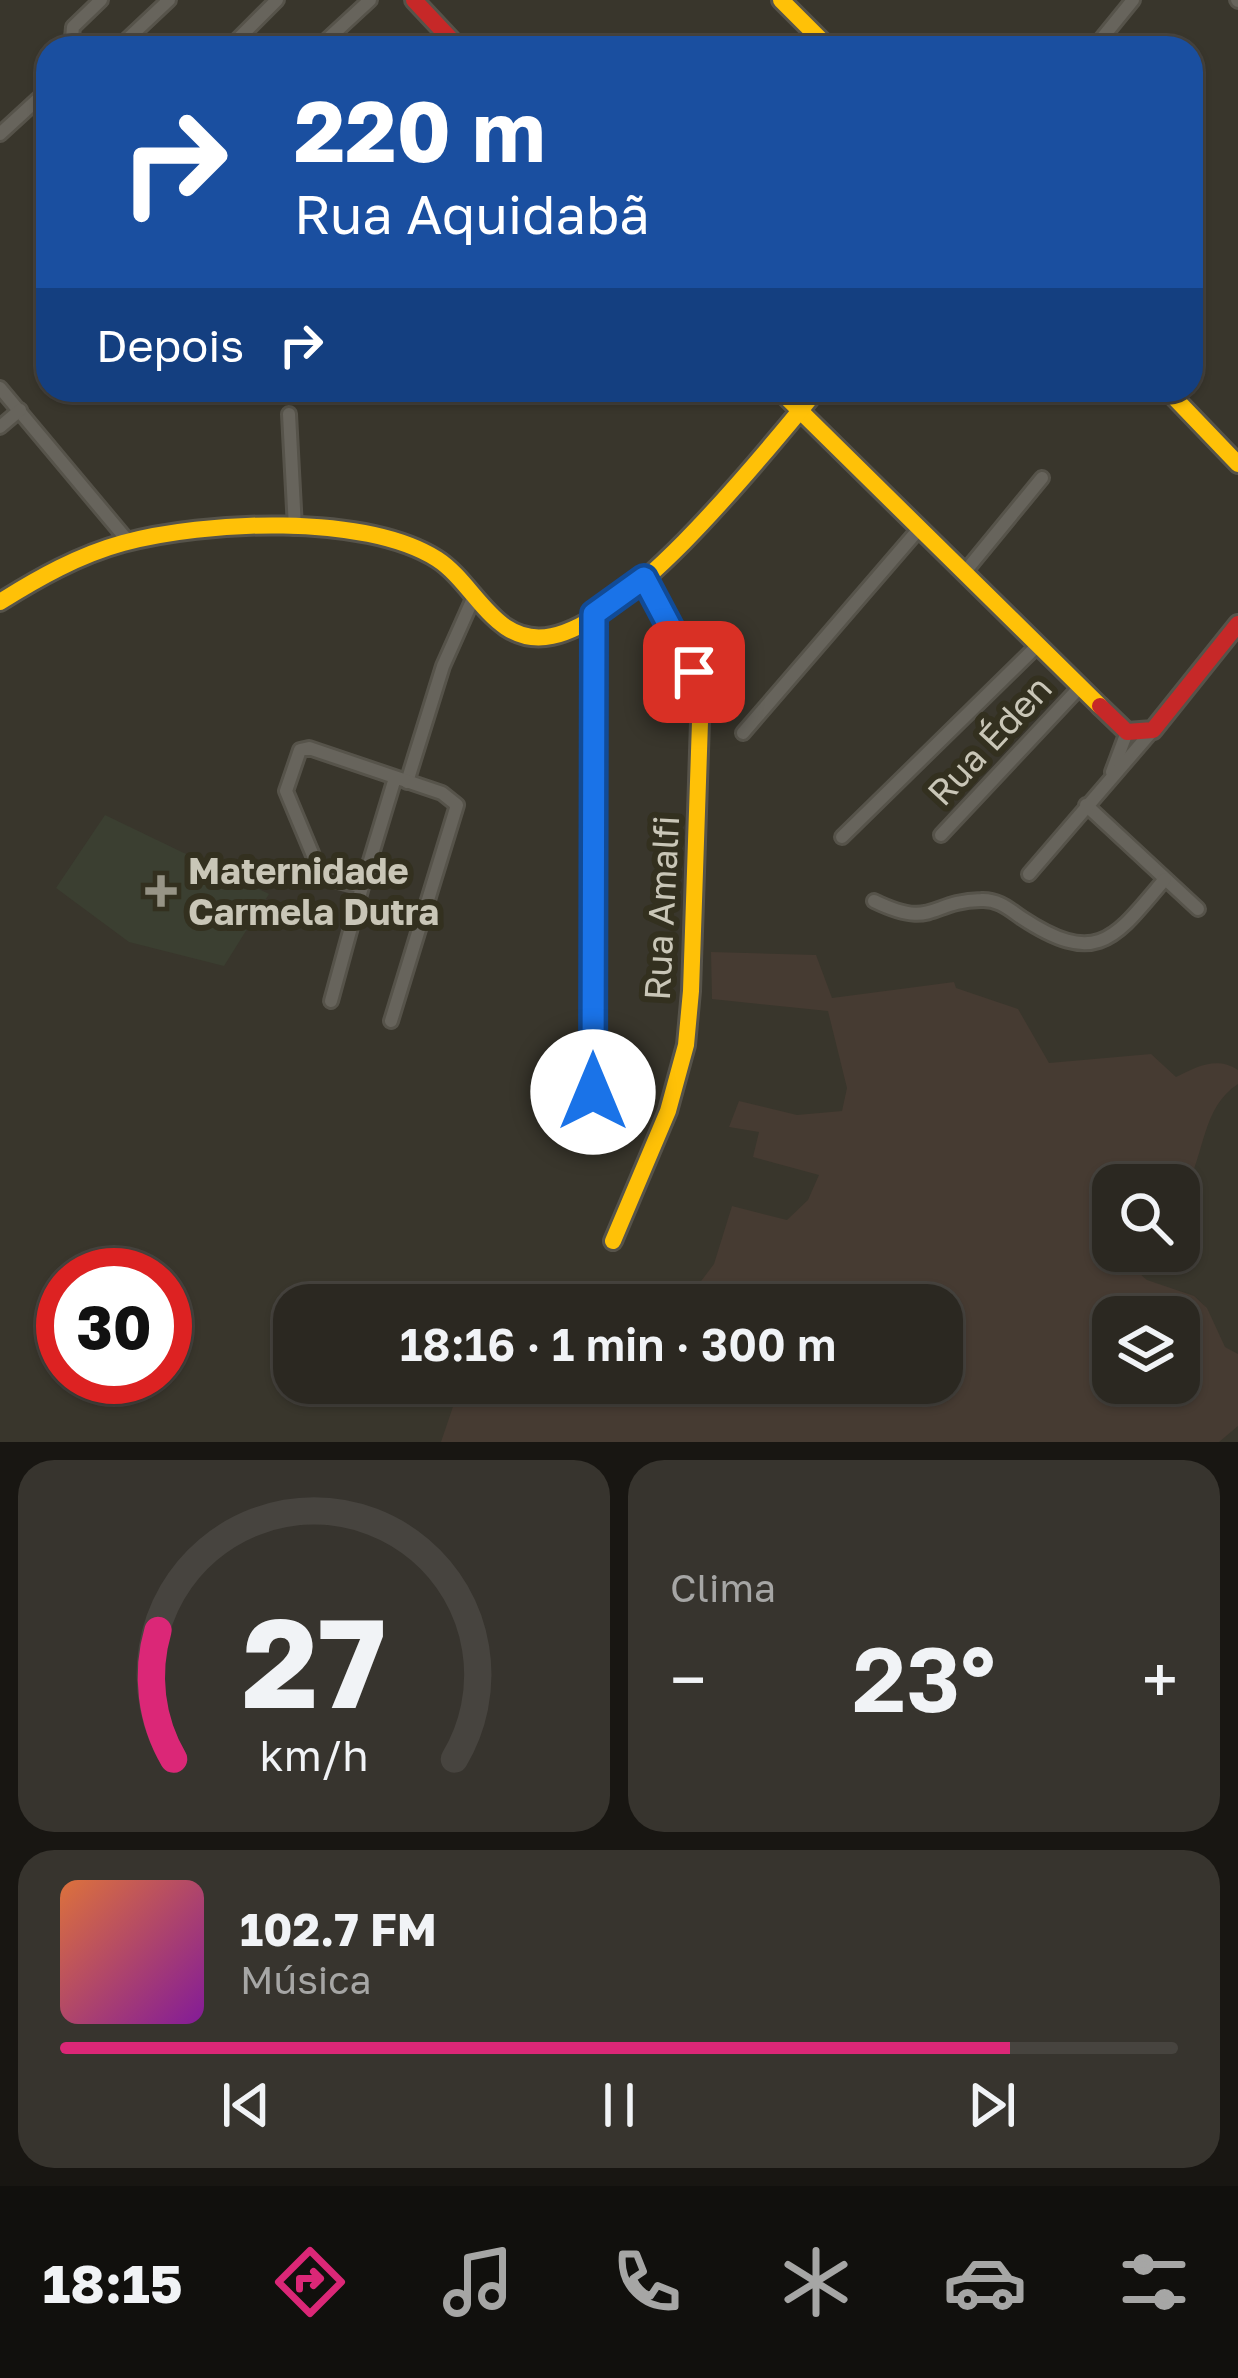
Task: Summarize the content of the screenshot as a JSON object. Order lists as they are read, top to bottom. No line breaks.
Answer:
{"streets":{"street":["Rua Éden","Rua Amalfi"]},"places":{"health":["Maternidade Carmela Dutra"]},"page":{"turn":["220 m","Rua Aquidabã"],"then":"Depois","limit":"30","trip":"18:16 · 1 min · 300 m","tile":"Clima","heat":["−","23°","+"],"song":["102.7 FM","Música"],"tabs":"18:15","gauge":["27","km/h"]}}
